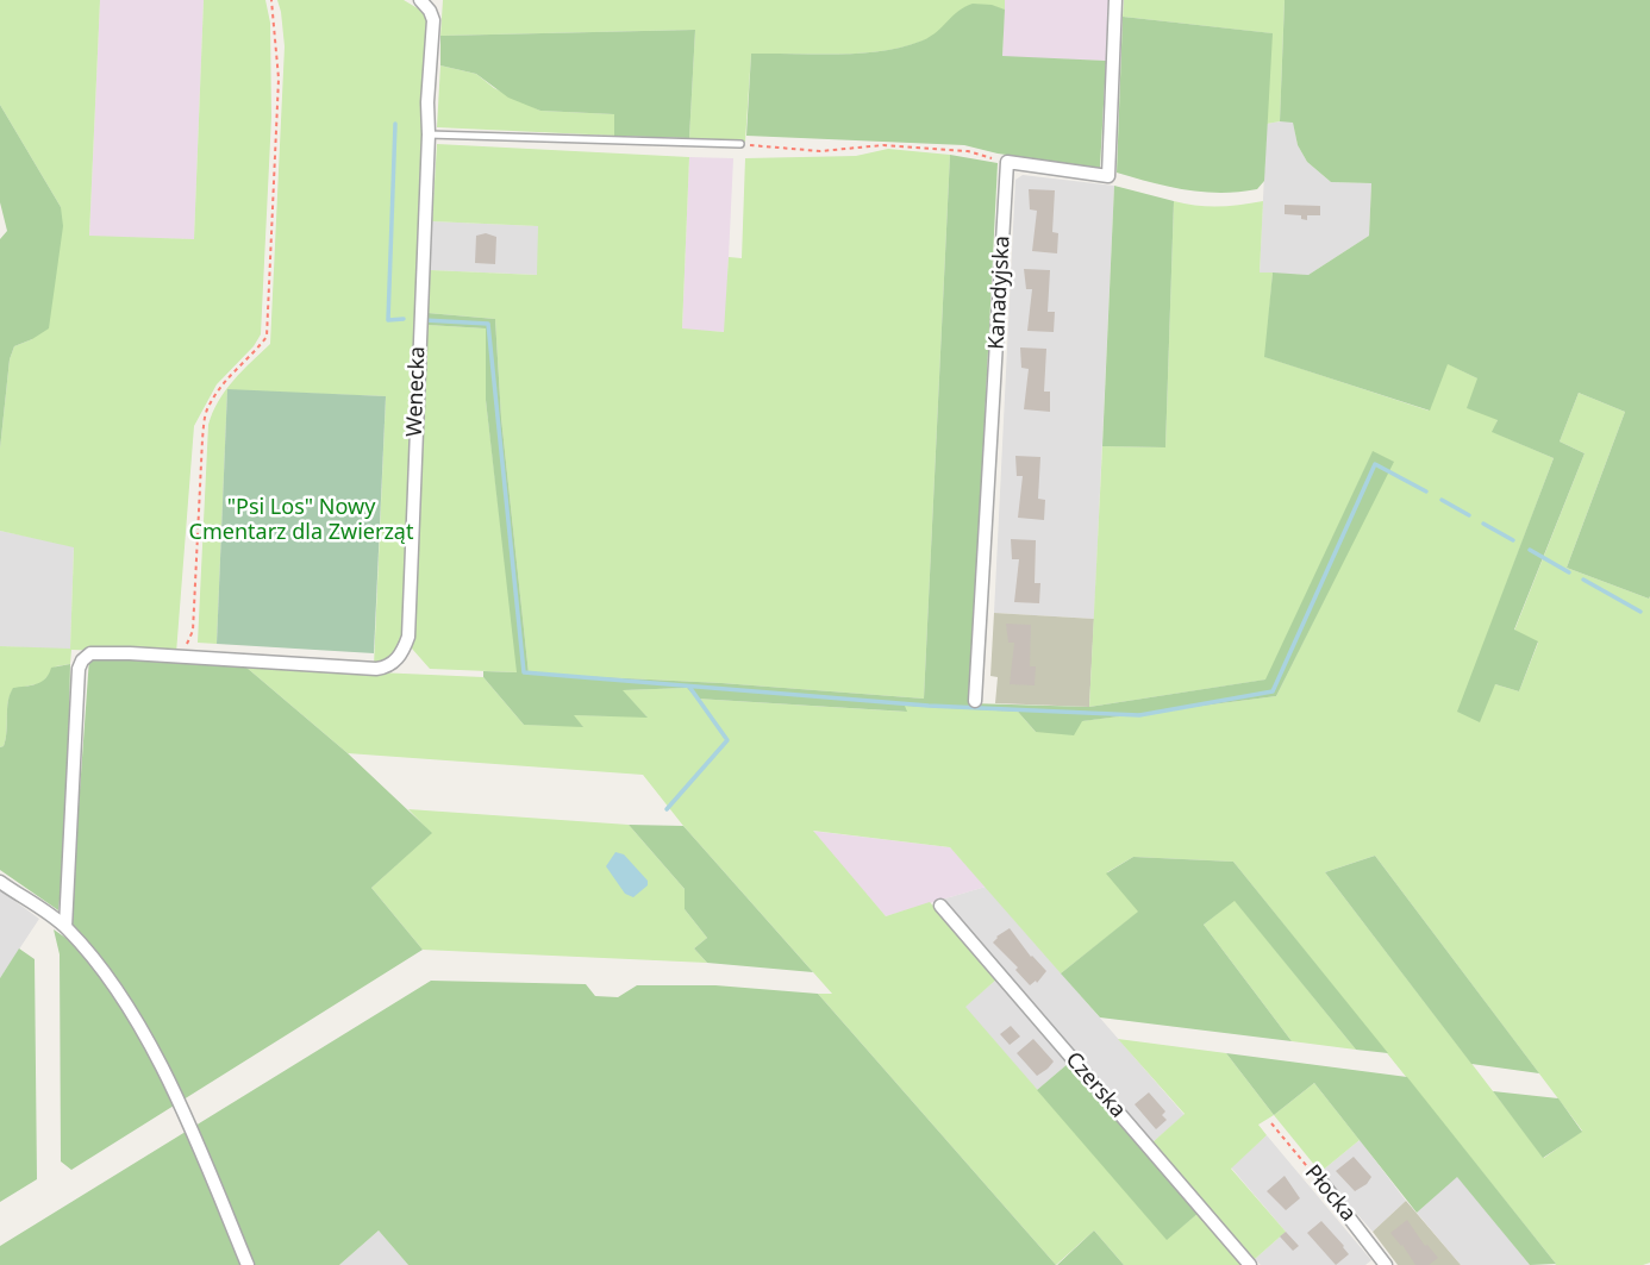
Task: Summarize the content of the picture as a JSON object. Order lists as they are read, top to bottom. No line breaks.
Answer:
{"streets":{"street":["Kanadyjska","Wenecka","Czerska","Płocka"]},"parks":["\"Psi Los\" Nowy Cmentarz dla Zwierząt"]}
